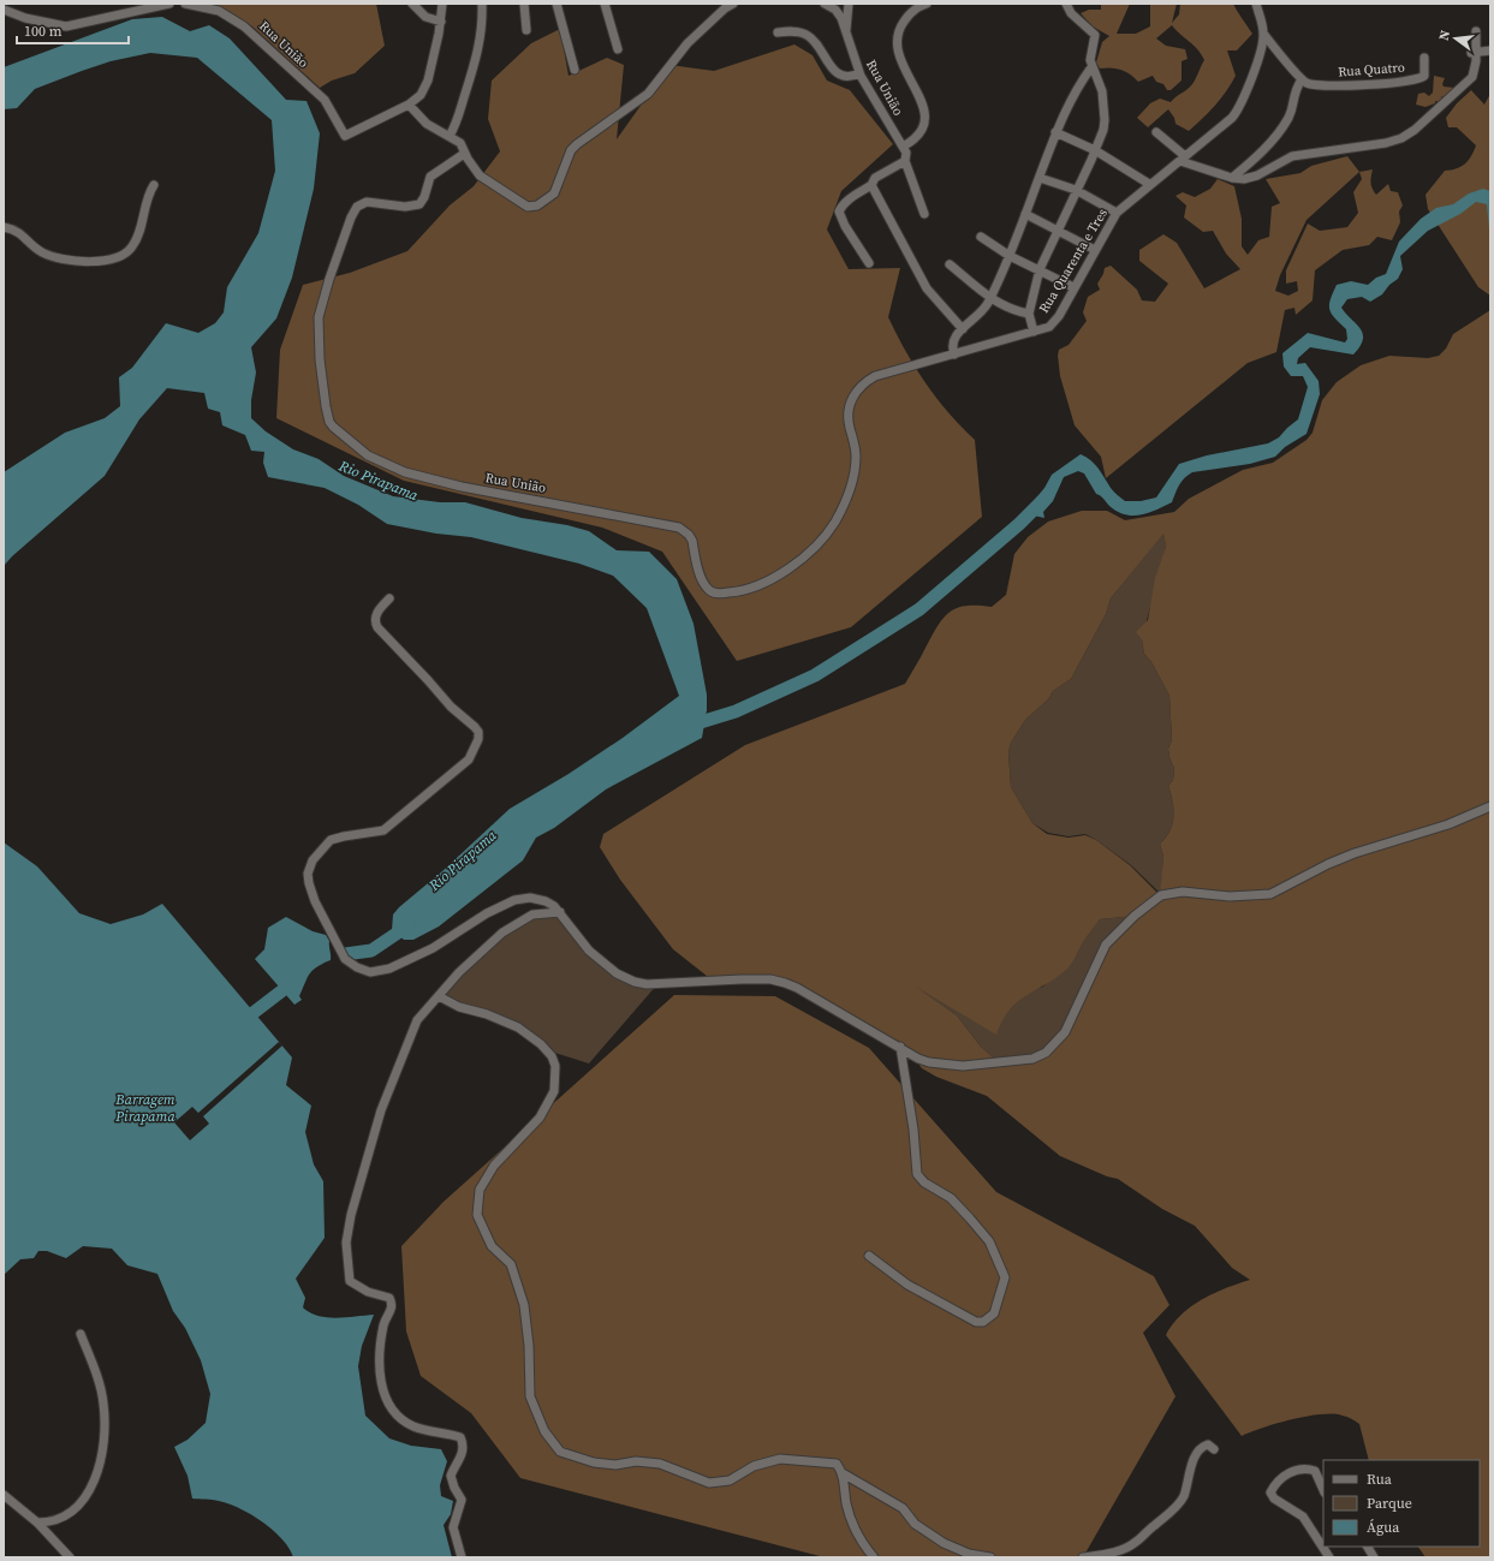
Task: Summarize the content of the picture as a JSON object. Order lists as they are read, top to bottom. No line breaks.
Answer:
{"streets":{"street":["Rua União","Rua Quatro","Rua Quarenta e Tres"]},"crossings":[["Rua União","Rua Quarenta e Tres"]],"water":["Rio Pirapama","Barragem Pirapama"],"legend":["Rua","Parque","Água"],"scale_bar":"100 m","north":"left"}
